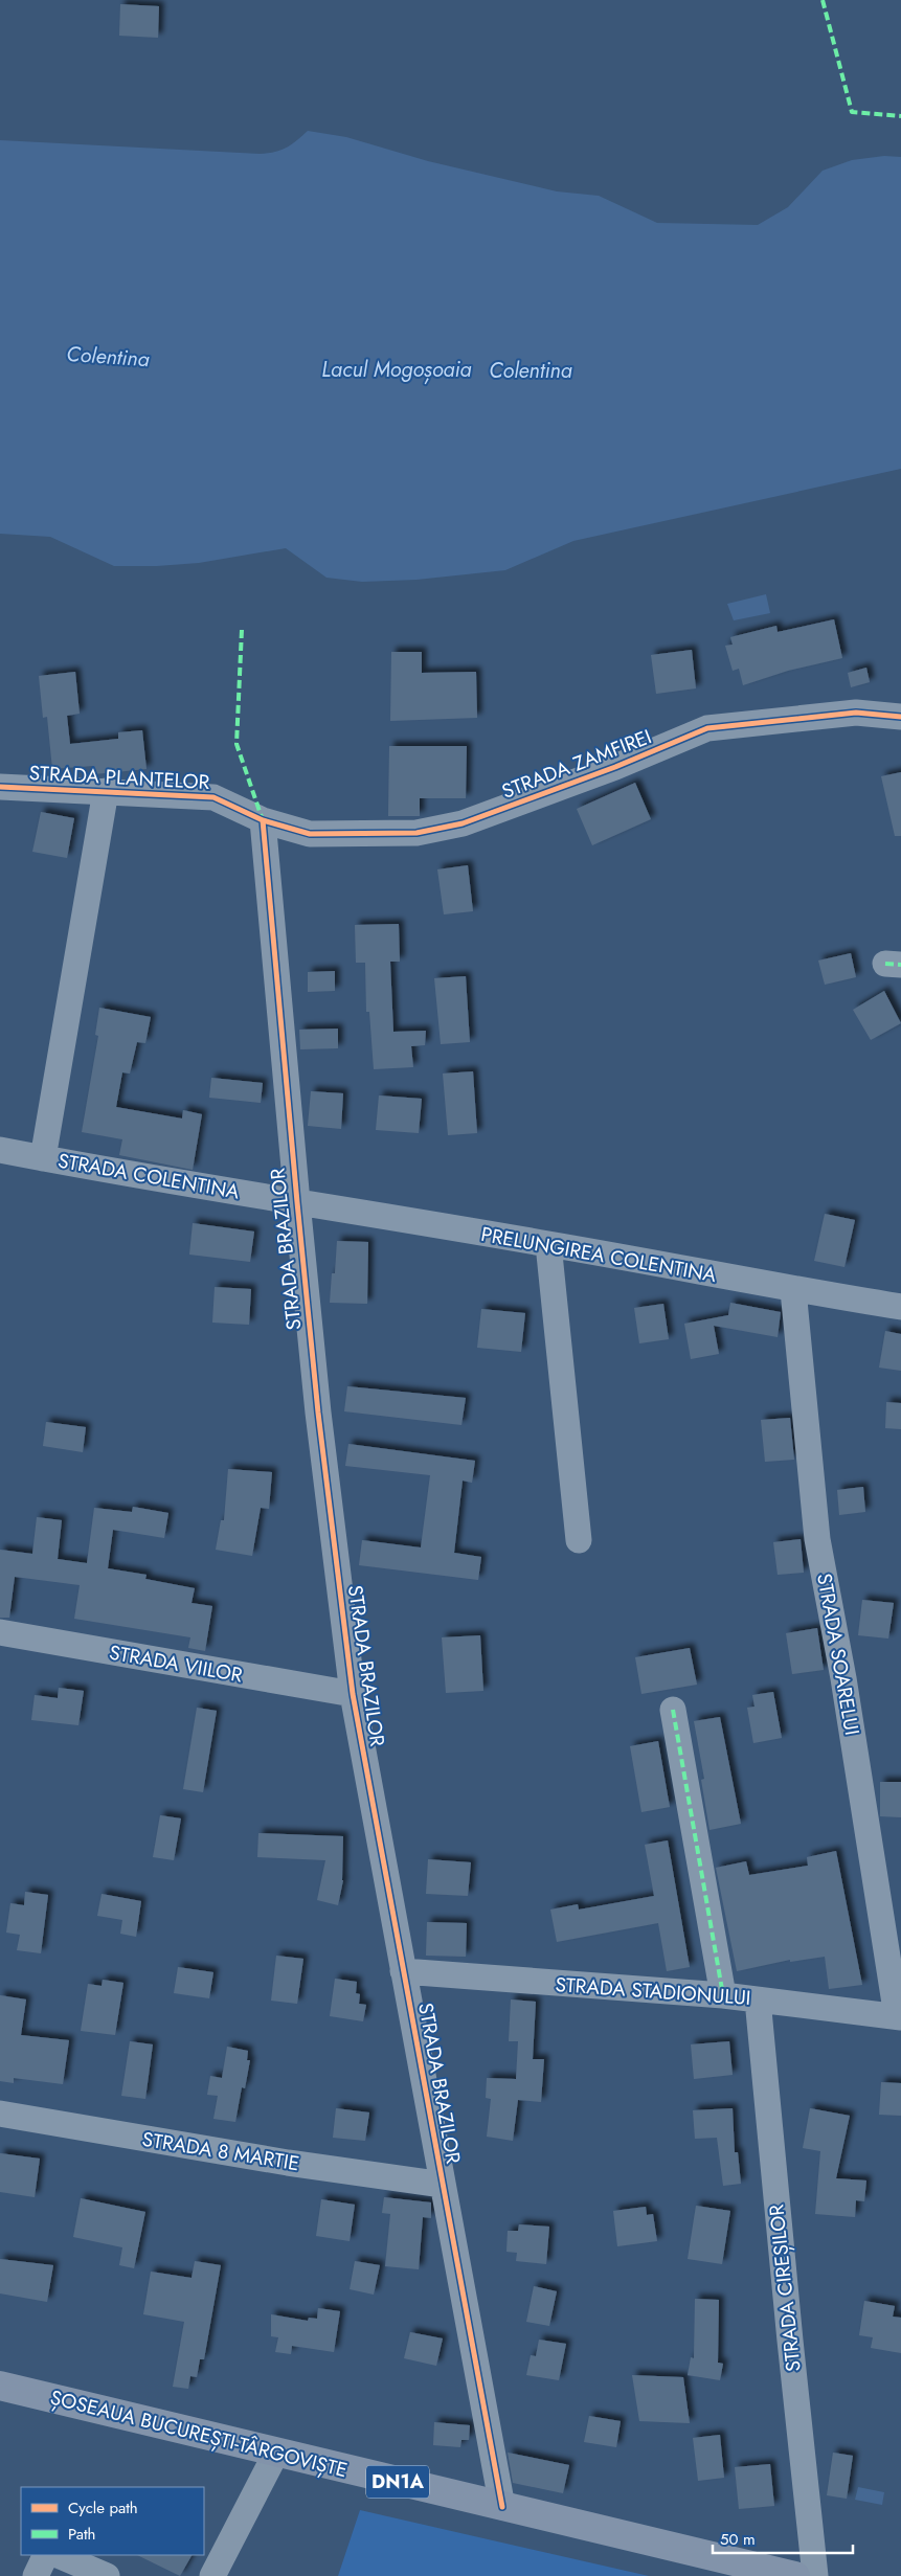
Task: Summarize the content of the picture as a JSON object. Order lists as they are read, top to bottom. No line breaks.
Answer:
{"streets":{"main road":["ȘOSEAUA BUCUREȘTI-TÂRGOVIȘTE","DN1A"],"street":["STRADA ZAMFIREI","STRADA PLANTELOR","STRADA COLENTINA","STRADA BRAZILOR","PRELUNGIREA COLENTINA","STRADA SOARELUI","STRADA VIILOR","STRADA STADIONULUI","STRADA 8 MARTIE","STRADA CIREȘILOR"]},"crossings":[["STRADA ZAMFIREI","STRADA PLANTELOR"],["STRADA ZAMFIREI","STRADA BRAZILOR"],["STRADA PLANTELOR","STRADA BRAZILOR"],["STRADA COLENTINA","STRADA BRAZILOR"],["STRADA COLENTINA","PRELUNGIREA COLENTINA"],["STRADA BRAZILOR","PRELUNGIREA COLENTINA"],["STRADA BRAZILOR","STRADA VIILOR"],["STRADA BRAZILOR","STRADA STADIONULUI"],["STRADA BRAZILOR","STRADA 8 MARTIE"],["STRADA BRAZILOR","ȘOSEAUA BUCUREȘTI-TÂRGOVIȘTE"],["PRELUNGIREA COLENTINA","STRADA SOARELUI"],["STRADA SOARELUI","STRADA STADIONULUI"],["STRADA STADIONULUI","STRADA CIREȘILOR"]],"water":["Colentina","Lacul Mogoșoaia"],"legend":["Cycle path","Path"],"scale_bar":"50 m"}
